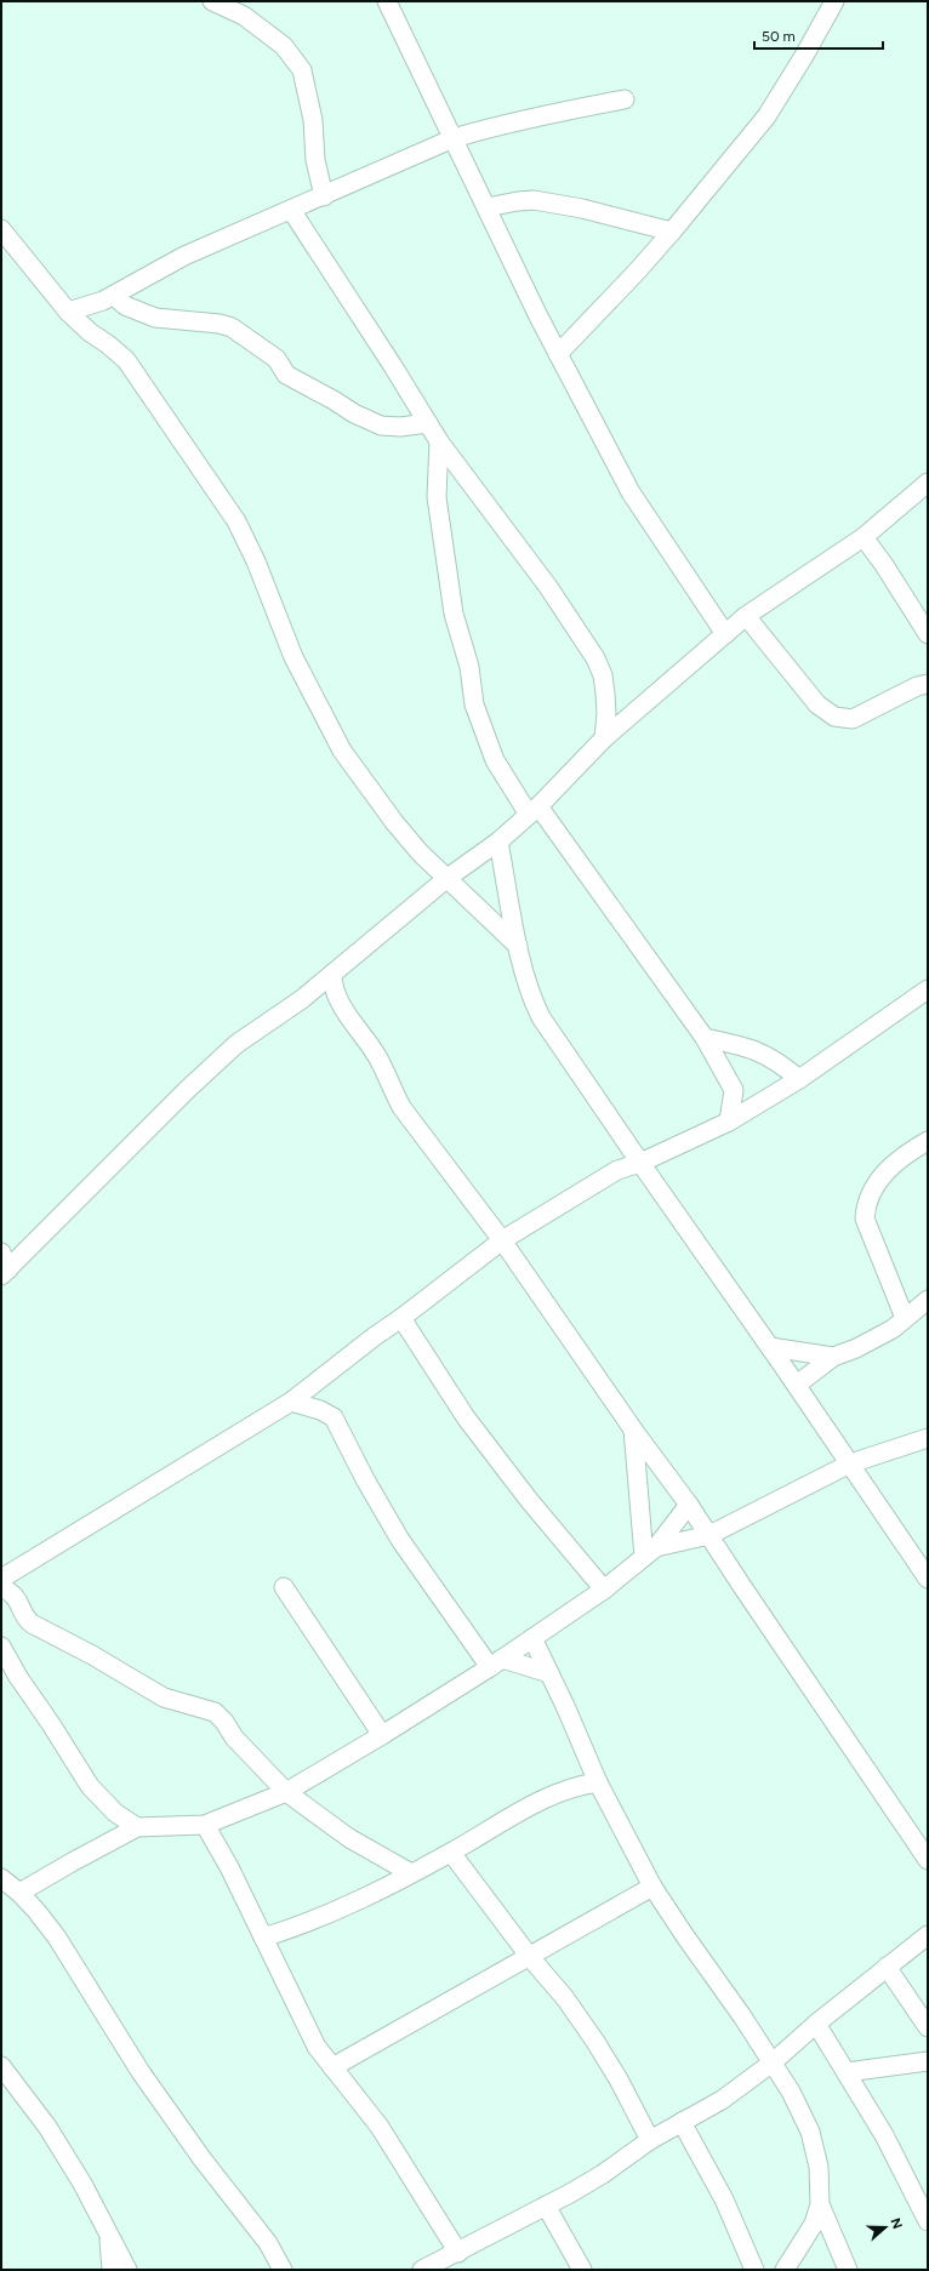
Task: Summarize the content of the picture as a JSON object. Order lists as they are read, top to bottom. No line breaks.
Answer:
{"scale_bar":"50 m","north":"right"}
